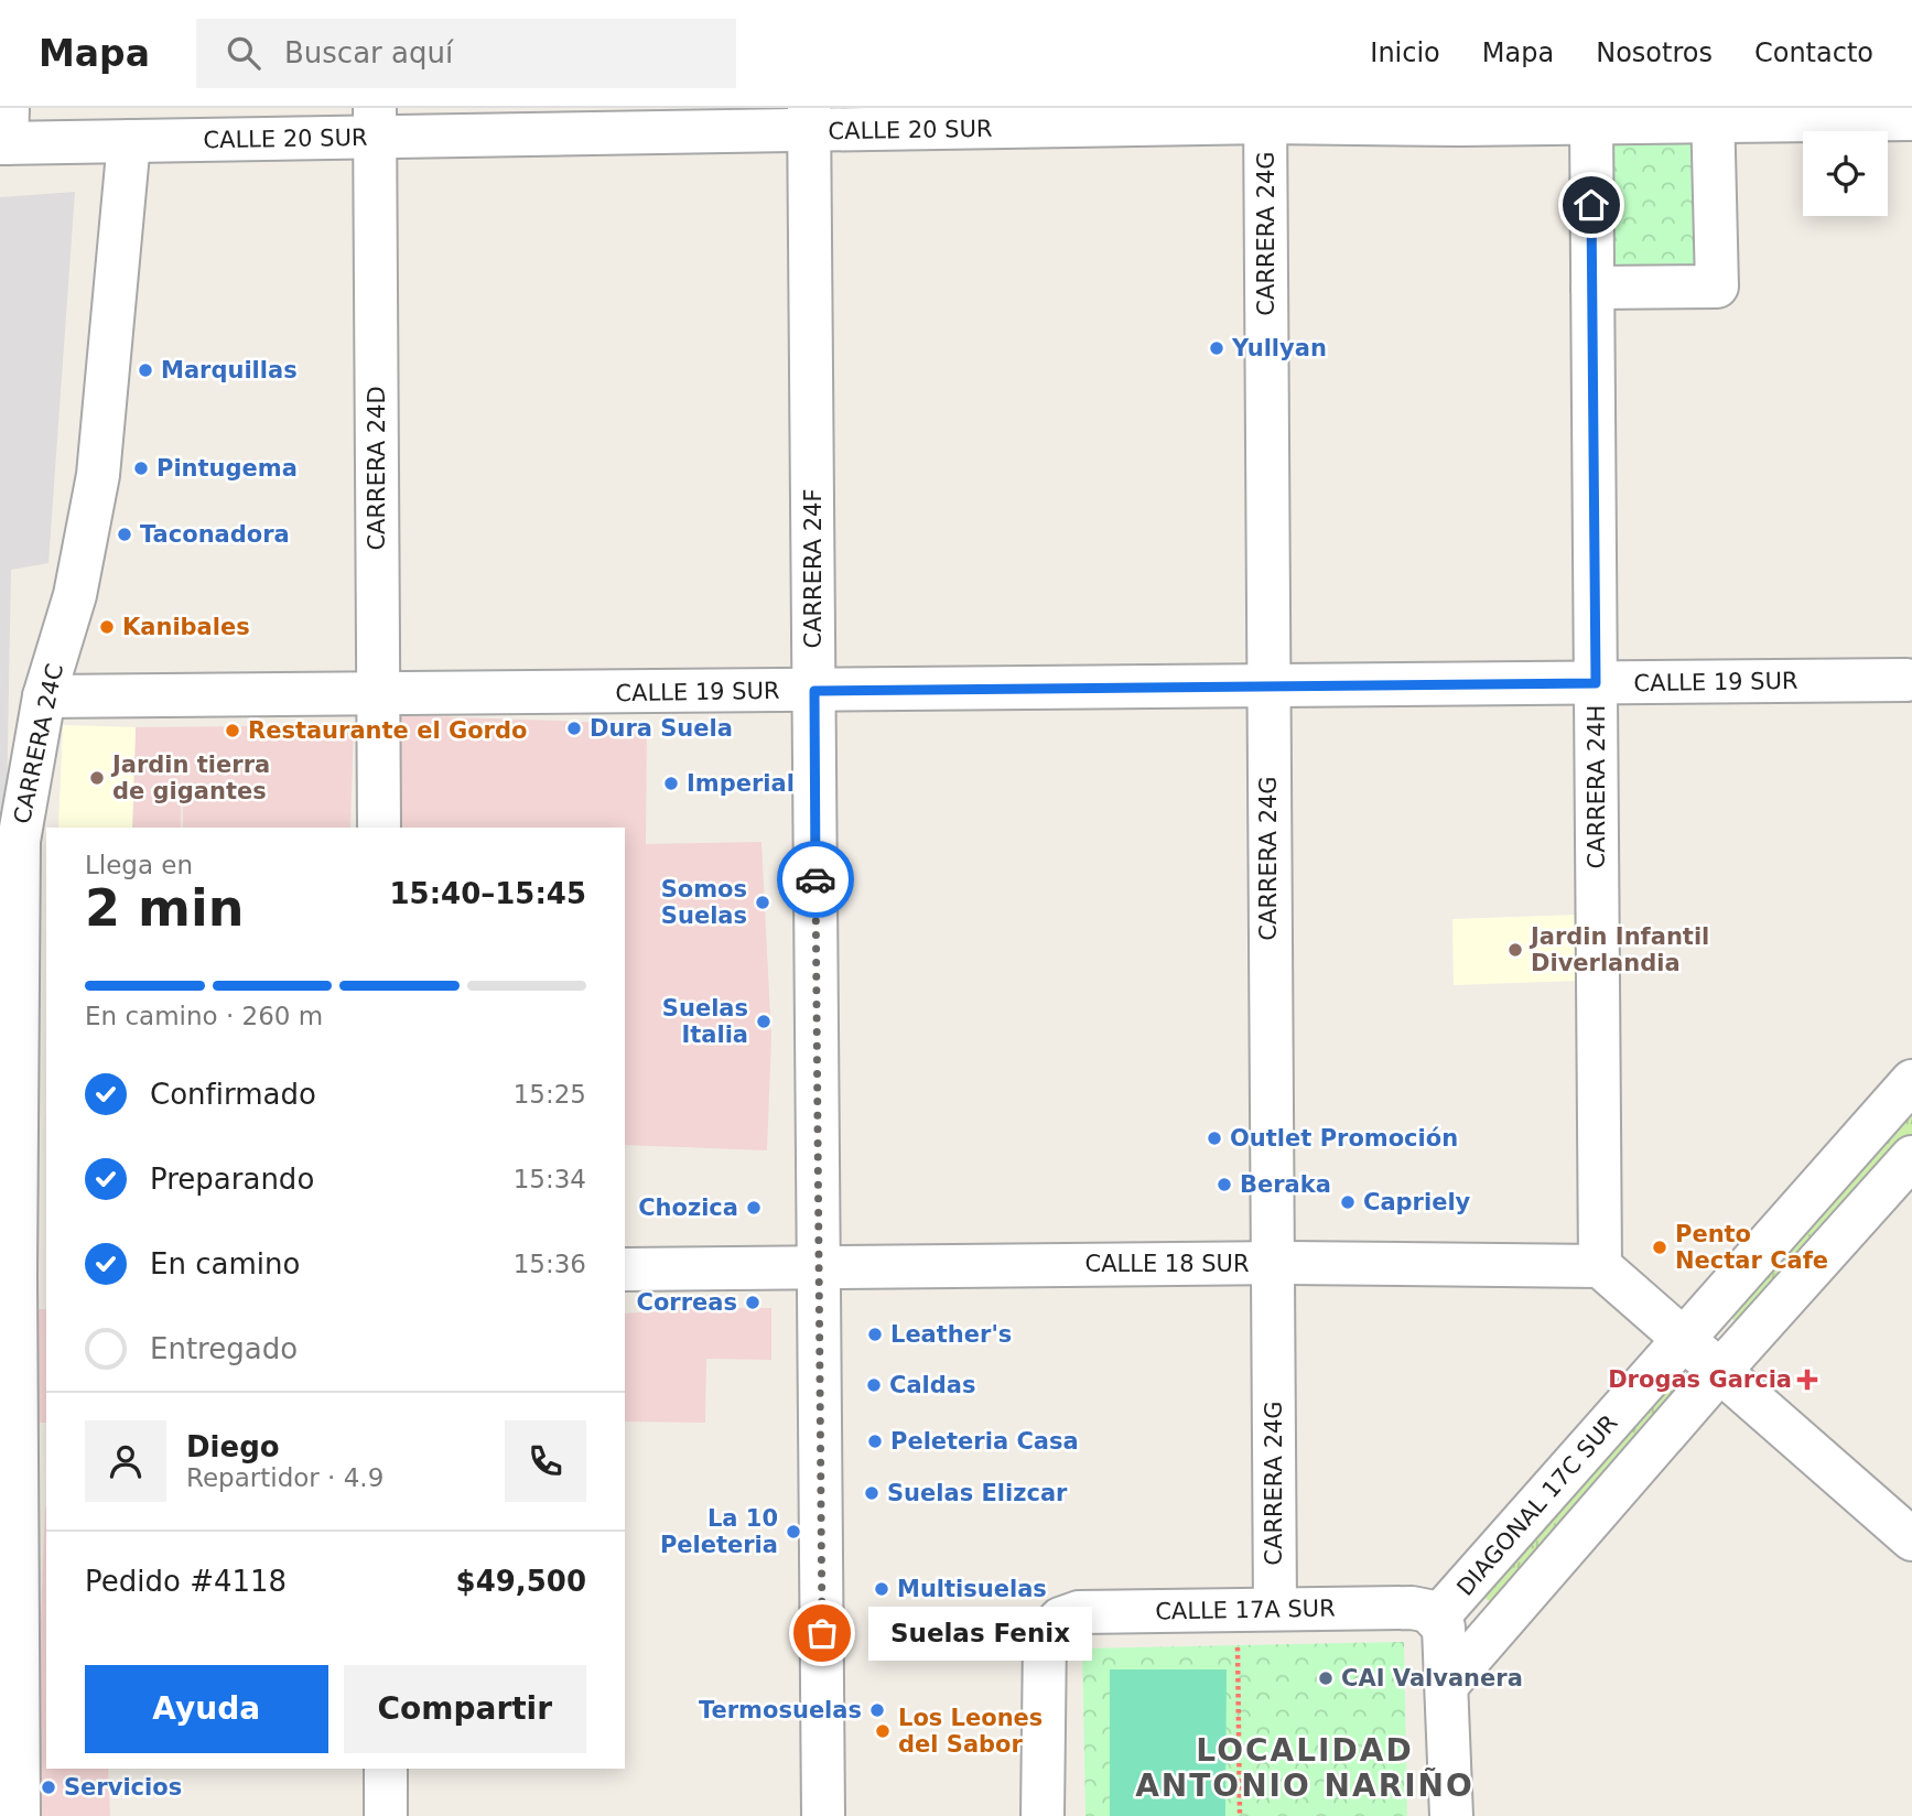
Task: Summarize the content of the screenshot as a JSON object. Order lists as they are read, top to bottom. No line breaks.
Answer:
{"streets":{"street":["CALLE 20 SUR","CARRERA 24G","CARRERA 24D","CARRERA 24F","CALLE 19 SUR","CARRERA 24C","CARRERA 24H","CALLE 18 SUR","DIAGONAL 17C SUR","CALLE 17A SUR"]},"crossings":[["CALLE 20 SUR","CARRERA 24G"],["CALLE 20 SUR","CARRERA 24D"],["CALLE 20 SUR","CARRERA 24F"],["CALLE 20 SUR","CARRERA 24C"],["CALLE 20 SUR","CARRERA 24H"],["CARRERA 24G","CALLE 19 SUR"],["CARRERA 24G","CALLE 18 SUR"],["CARRERA 24G","CALLE 17A SUR"],["CARRERA 24D","CALLE 19 SUR"],["CARRERA 24F","CALLE 19 SUR"],["CARRERA 24F","CALLE 18 SUR"],["CALLE 19 SUR","CARRERA 24C"],["CALLE 19 SUR","CARRERA 24H"],["CARRERA 24H","CALLE 18 SUR"],["DIAGONAL 17C SUR","CALLE 17A SUR"]],"districts":["LOCALIDAD ANTONIO NARIÑO"],"places":{"other":["Yullyan","Marquillas","Pintugema","Taconadora","Kanibales","Dura Suela","Restaurante el Gordo","Jardin tierra de gigantes","Imperial","Somos Suelas","Jardin Infantil Diverlandia","Suelas Italia","Outlet Promoción","Beraka","Capriely","Chozica","Pento Nectar Cafe","Correas","Leather's","Caldas","Peleteria Casa","Suelas Elizcar","La 10 Peleteria","Multisuelas","Suelas Fenix","CAI Valvanera","Termosuelas","Los Leones del Sabor","Servicios"],"health":["Drogas Garcia"]},"page":{"header":"Mapa","search":"Buscar aquí","nav":["Inicio","Mapa","Nosotros","Contacto"],"heading":["2 min","Llega en","15:40–15:45"],"panel":["Diego","Repartidor · 4.9","Pedido #4118","$49,500"],"bar":"En camino · 260 m","list":[["Confirmado","15:25"],["Preparando","15:34"],["En camino","15:36"],"Entregado"],"bubble":"Suelas Fenix","buttons":["Ayuda","Compartir"]}}
